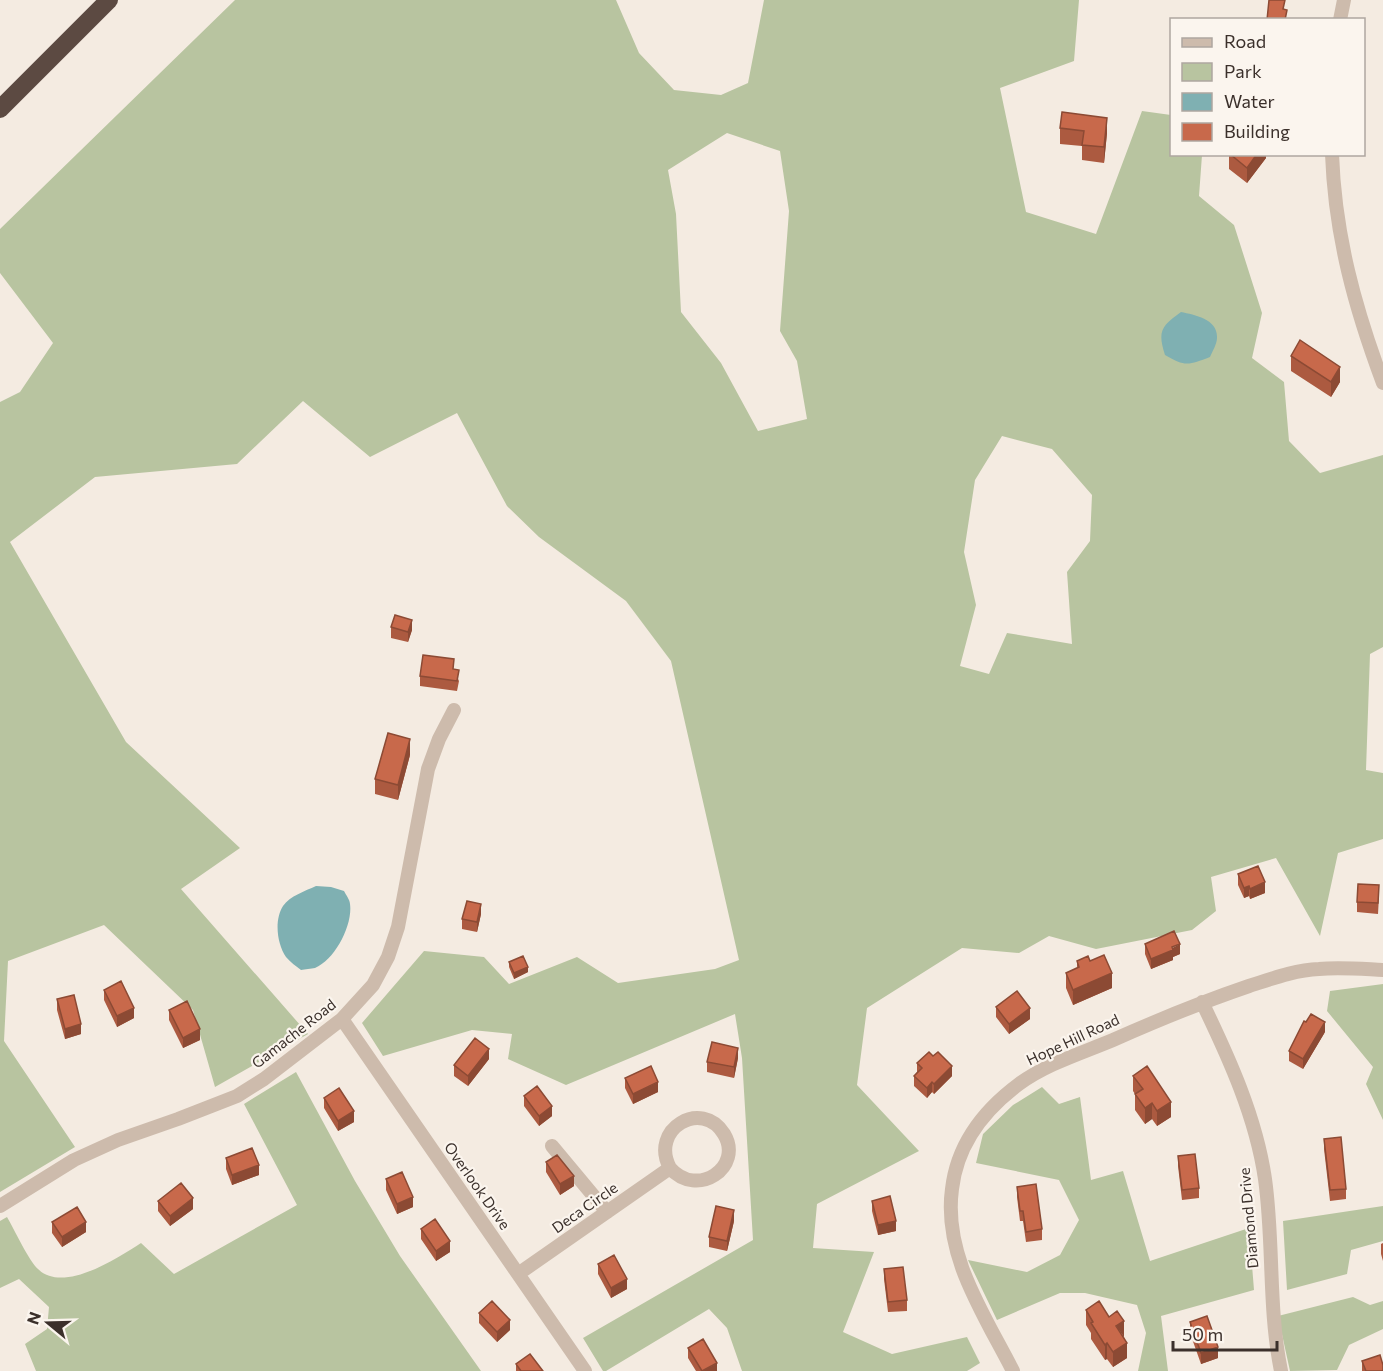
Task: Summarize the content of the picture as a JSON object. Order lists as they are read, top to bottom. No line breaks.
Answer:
{"streets":{"street":["Gamache Road","Hope Hill Road","Overlook Drive","Deca Circle","Diamond Drive"]},"crossings":[["Gamache Road","Overlook Drive"],["Hope Hill Road","Diamond Drive"],["Overlook Drive","Deca Circle"]],"legend":["Road","Park","Water","Building"],"scale_bar":"50 m","north":"left"}
